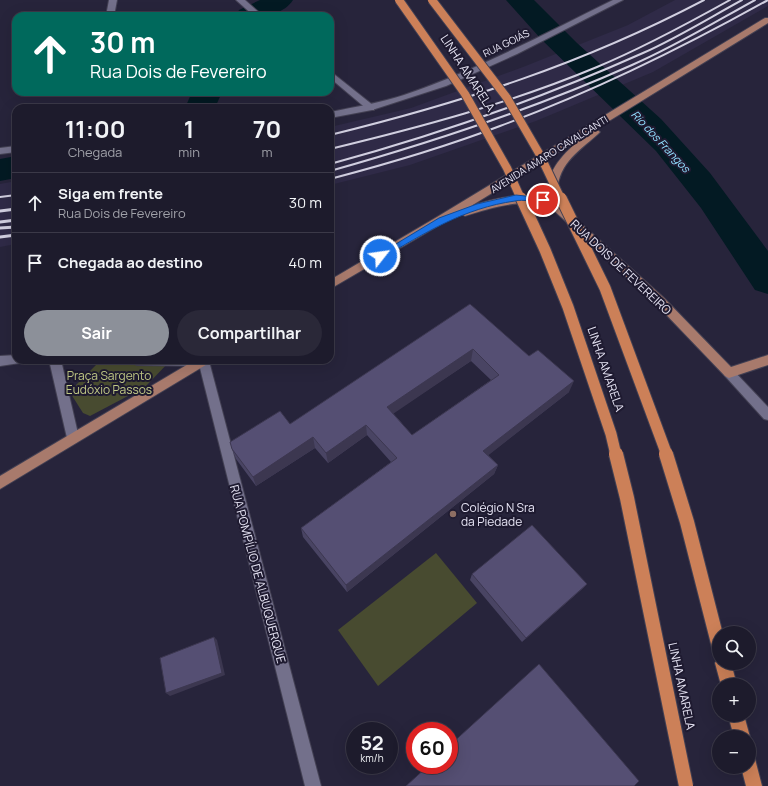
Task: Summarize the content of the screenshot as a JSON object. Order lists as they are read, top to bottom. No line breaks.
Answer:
{"streets":{"highway":["LINHA AMARELA"],"main road":["RUA GOIÁS","AVENIDA AMARO CAVALCANTI","RUA DOIS DE FEVEREIRO","RUA POMPÍLIO DE ALBUQUERQUE"]},"crossings":[["AVENIDA AMARO CAVALCANTI","RUA DOIS DE FEVEREIRO"]],"water":["Rio dos Frangos"],"parks":["Praça Sargento Eudóxio Passos"],"places":["Colégio N Sra da Piedade"],"page":{"turn":["30 m","Rua Dois de Fevereiro"],"eta":["11:00","Chegada","1","min","70","m"],"list":[{"name":"Siga em frente","note":"Rua Dois de Fevereiro","value":"30 m"},{"name":"Chegada ao destino","value":"40 m"}],"buttons":["Sair","Compartilhar"],"map_buttons":["+","−"],"speed":"52 km/h","limit":"60"}}
